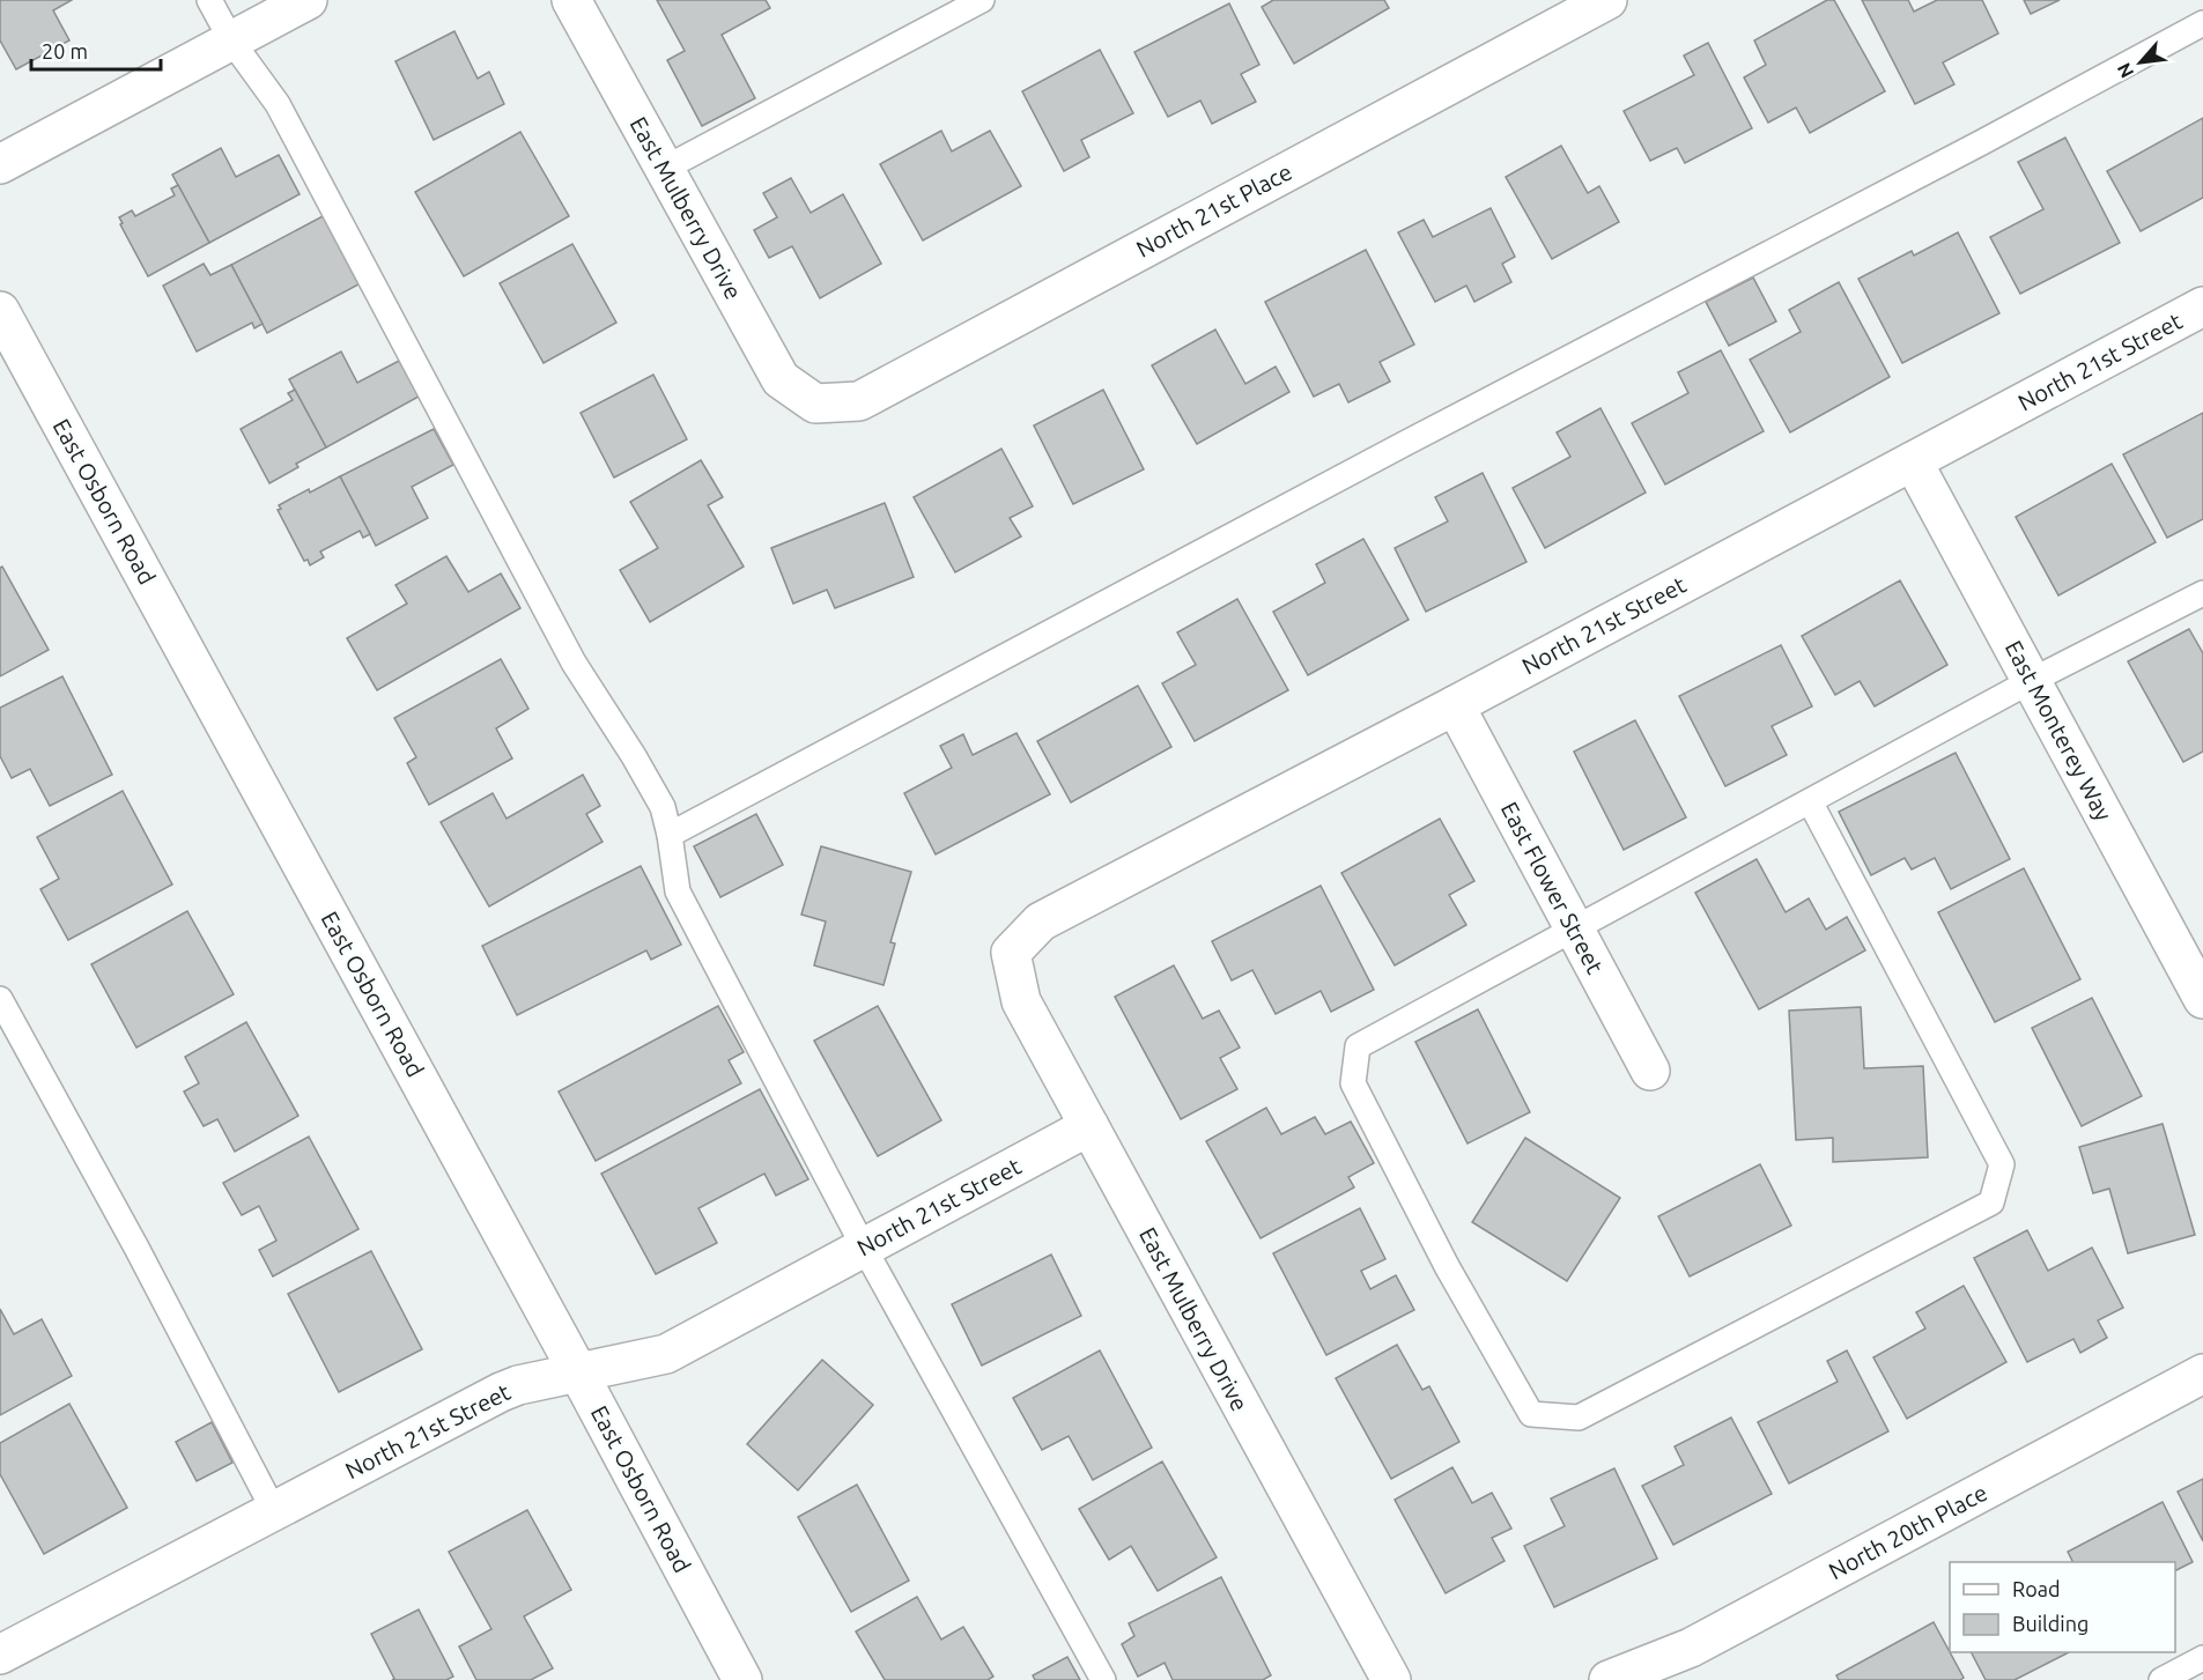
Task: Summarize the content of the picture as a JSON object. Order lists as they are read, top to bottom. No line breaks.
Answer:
{"streets":{"street":["East Mulberry Drive","North 21st Place","North 21st Street","East Osborn Road","East Monterey Way","East Flower Street","North 20th Place"]},"crossings":[["East Mulberry Drive","North 21st Place"],["East Mulberry Drive","North 21st Street"],["North 21st Street","East Osborn Road"],["North 21st Street","East Monterey Way"],["North 21st Street","East Flower Street"]],"legend":["Road","Building"],"scale_bar":"20 m","north":"bottom left"}
